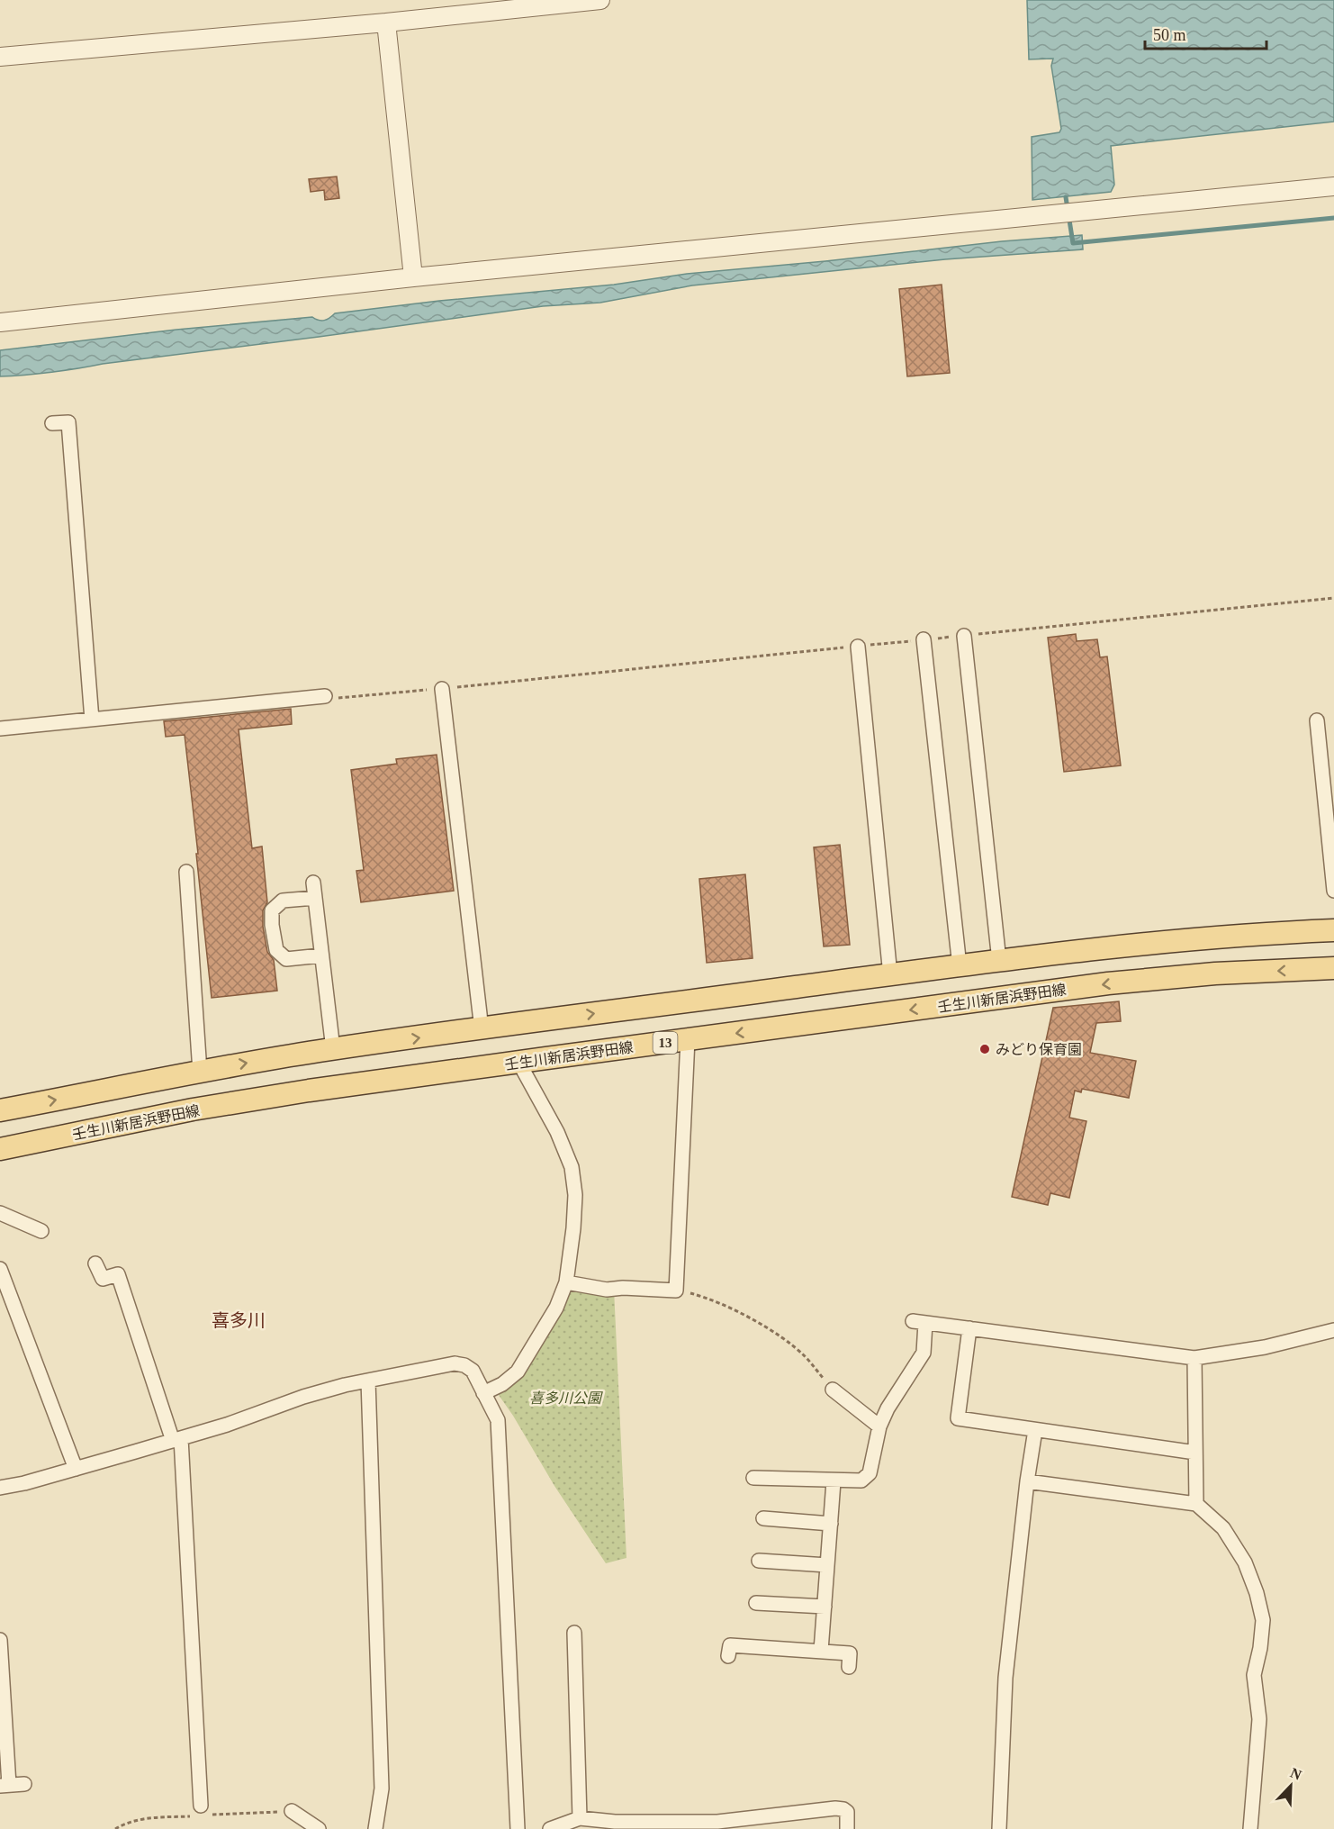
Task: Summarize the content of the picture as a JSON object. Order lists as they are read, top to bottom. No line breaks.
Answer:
{"streets":{"main road":["壬生川新居浜野田線","13"]},"districts":["喜多川"],"parks":["喜多川公園"],"places":["みどり保育園"],"scale_bar":"50 m","north":"top right"}
